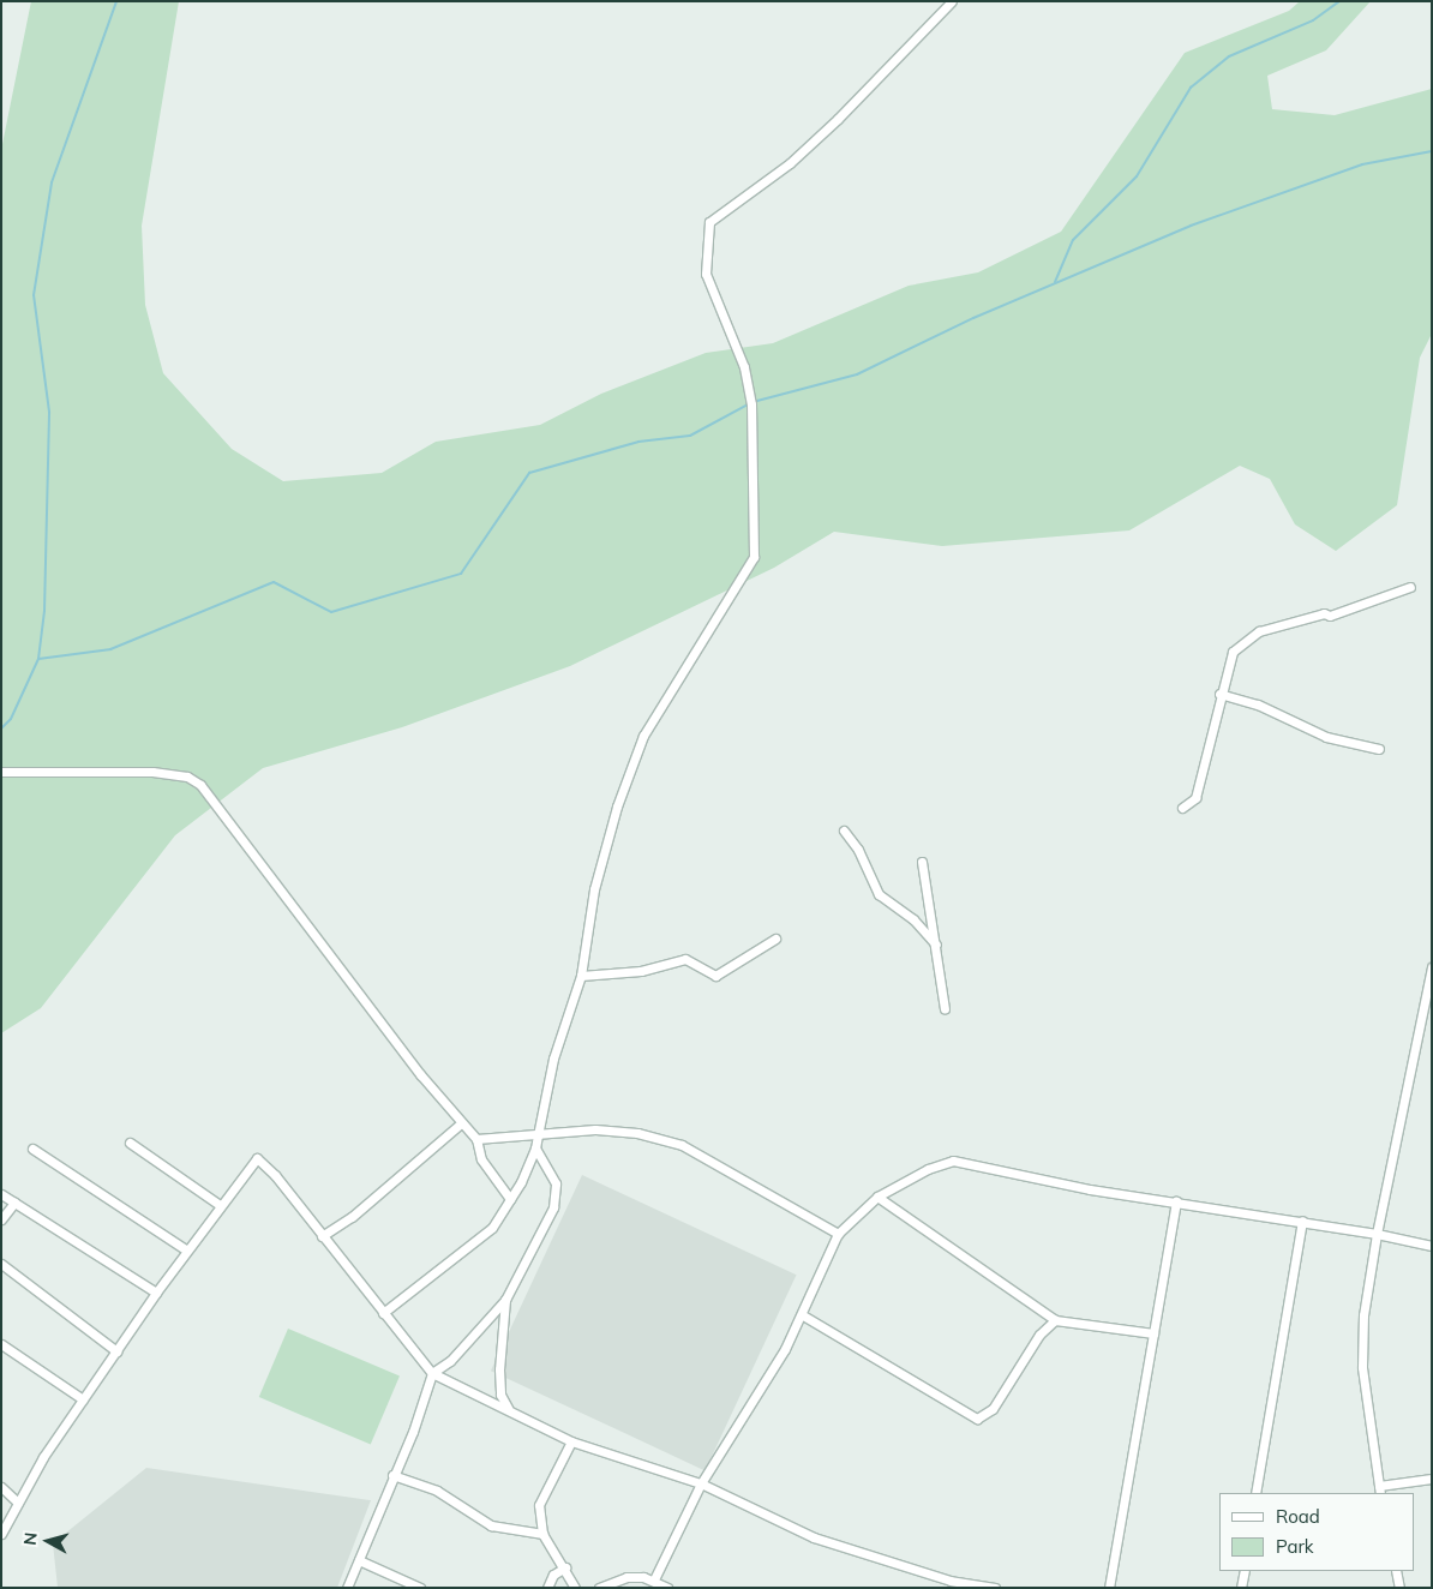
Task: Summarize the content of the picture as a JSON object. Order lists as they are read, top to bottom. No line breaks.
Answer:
{"legend":["Road","Park"],"north":"left"}
